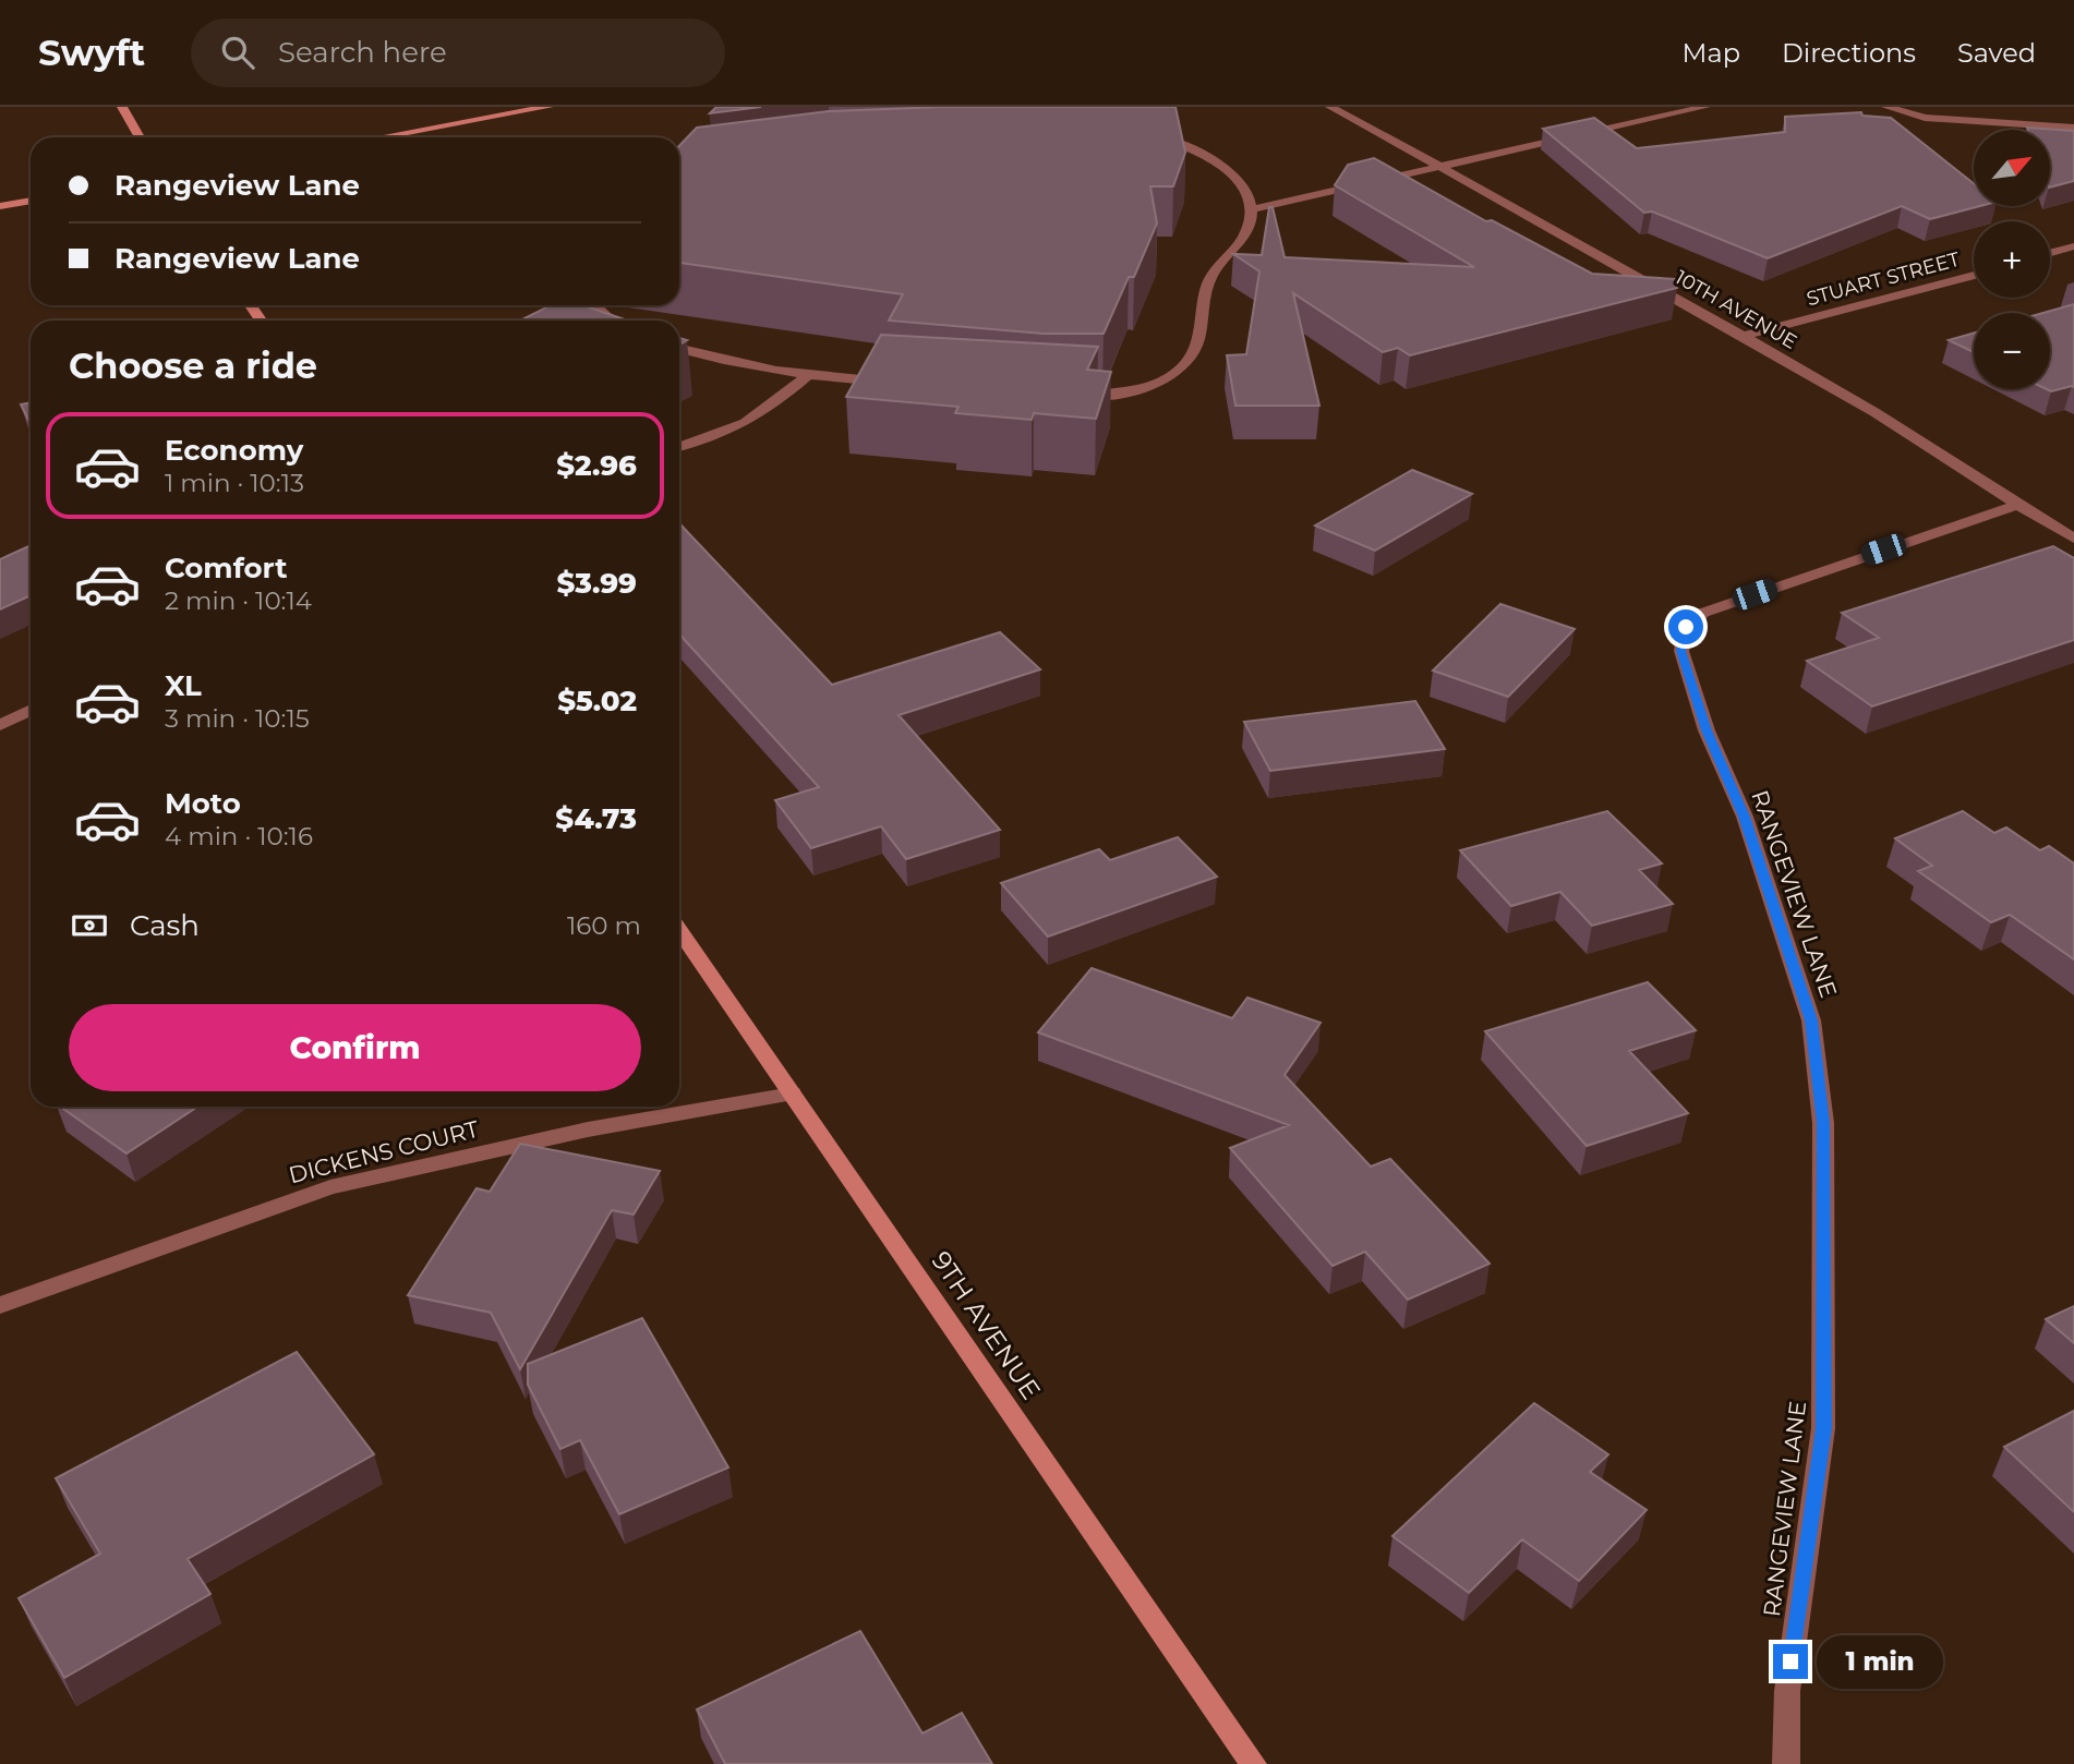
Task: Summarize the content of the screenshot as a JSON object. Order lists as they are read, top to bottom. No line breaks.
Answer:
{"streets":{"main road":["9TH AVENUE"],"street":["STUART STREET","10TH AVENUE","RANGEVIEW LANE","DICKENS COURT"]},"crossings":[["STUART STREET","10TH AVENUE"],["10TH AVENUE","RANGEVIEW LANE"],["DICKENS COURT","9TH AVENUE"]],"north":"top right","page":{"header":"Swyft","search":"Search here","nav":["Map","Directions","Saved"],"map_buttons":["+","−"],"banner":["Rangeview Lane","Rangeview Lane"],"heading":"Choose a ride","list":[{"name":"Economy","note":"1 min · 10:13","value":"$2.96"},{"name":"Comfort","note":"2 min · 10:14","value":"$3.99"},{"name":"XL","note":"3 min · 10:15","value":"$5.02"},{"name":"Moto","note":"4 min · 10:16","value":"$4.73"}],"pay":["Cash","160 m"],"buttons":"Confirm","bubble":"1 min"}}
